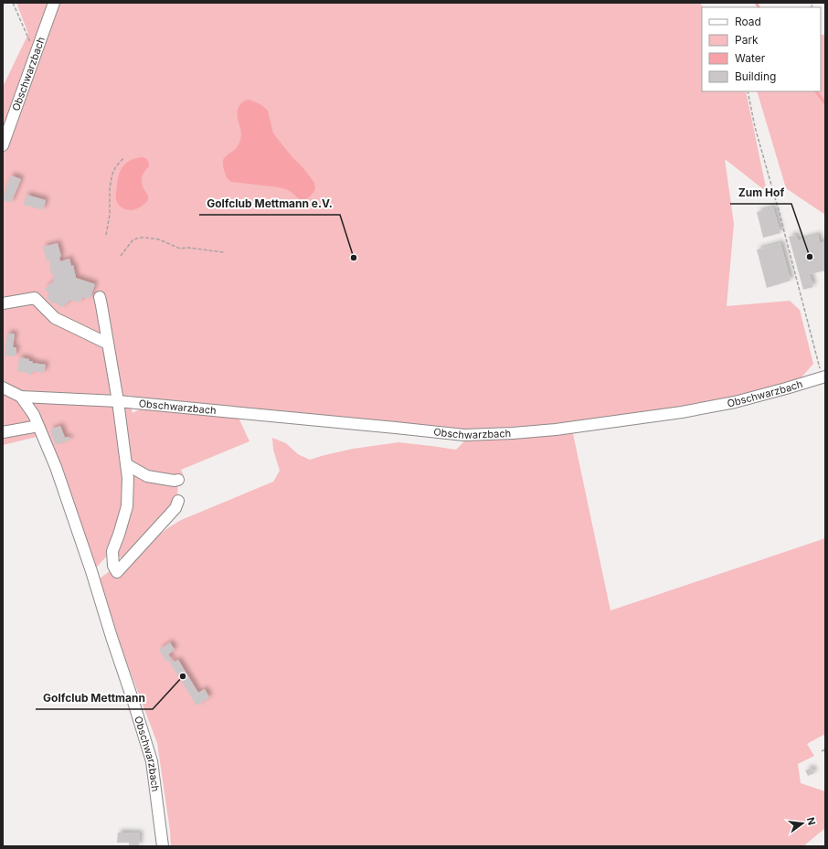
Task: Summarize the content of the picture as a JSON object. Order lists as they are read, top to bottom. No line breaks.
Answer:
{"streets":{"street":["Obschwarzbach"]},"places":["Zum Hof","Golfclub Mettmann e.V.","Golfclub Mettmann"],"legend":["Road","Park","Water","Building"],"north":"right"}
